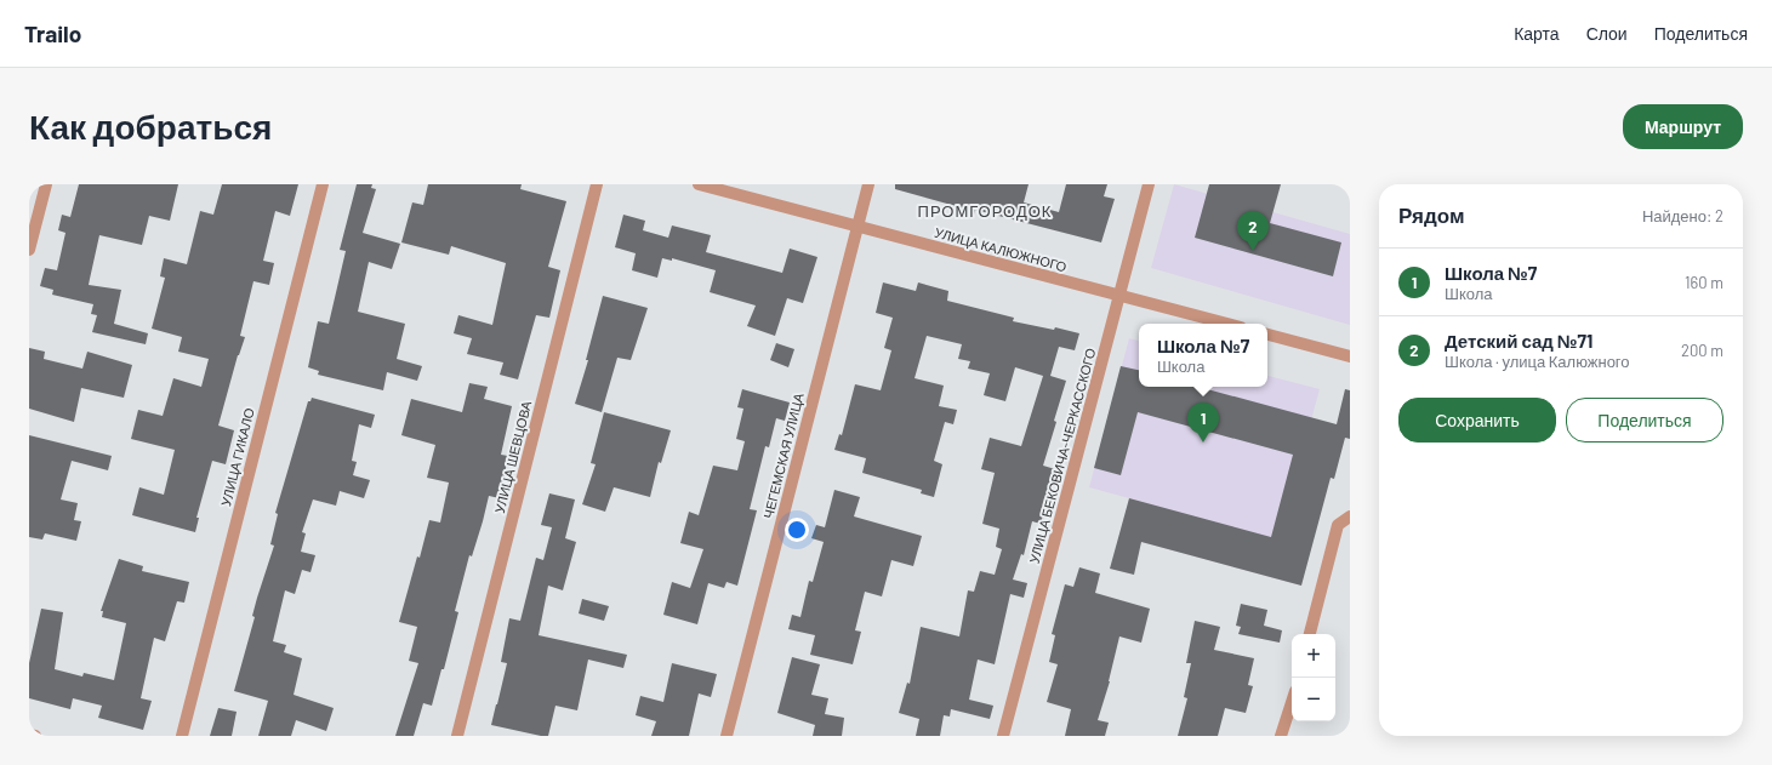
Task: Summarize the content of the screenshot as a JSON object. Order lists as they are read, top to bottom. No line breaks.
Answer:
{"streets":{"street":["УЛИЦА КАЛЮЖНОГО","ЧЕГЕМСКАЯ УЛИЦА","УЛИЦА БЕКОВИЧА-ЧЕРКАССКОГО","УЛИЦА ГИКАЛО","УЛИЦА ШЕВЦОВА"]},"crossings":[["УЛИЦА КАЛЮЖНОГО","ЧЕГЕМСКАЯ УЛИЦА"],["УЛИЦА КАЛЮЖНОГО","УЛИЦА БЕКОВИЧА-ЧЕРКАССКОГО"]],"districts":["ПРОМГОРОДОК"],"page":{"header":"Trailo","nav":["Карта","Слои","Поделиться"],"buttons":["Маршрут",["Сохранить","Поделиться"]],"title":"Как добраться","heading":["Рядом","Найдено: 2"],"pins":["2","1"],"list":[{"mark":"1","name":"Школа №7","note":"Школа","value":"160 m"},{"mark":"2","name":"Детский сад №71","note":"Школа · улица Калюжного","value":"200 m"}],"popup":["Школа №7","Школа"],"map_buttons":["+","−"]}}
